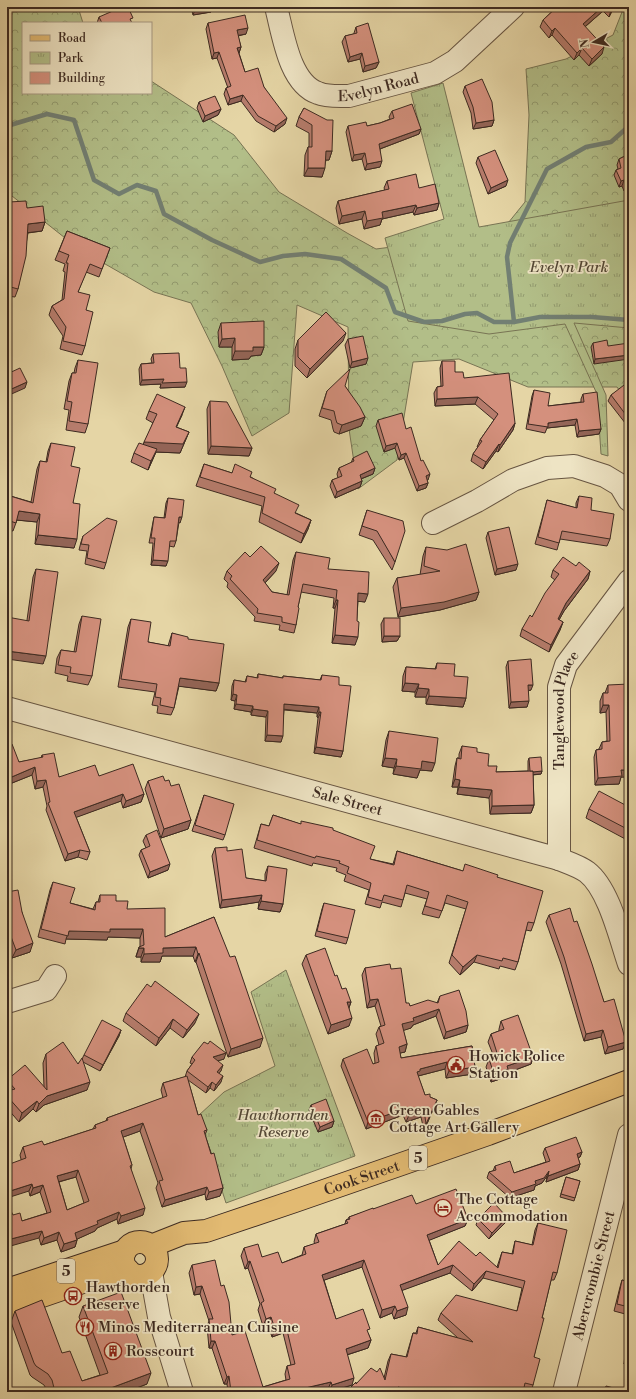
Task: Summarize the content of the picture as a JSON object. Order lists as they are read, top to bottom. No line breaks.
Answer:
{"streets":{"main road":["5","Cook Street"],"street":["Evelyn Road","Tanglewood Place","Sale Street","Abercrombie Street"]},"crossings":[["Tanglewood Place","Sale Street"]],"parks":["Evelyn Park","Hawthornden Reserve"],"places":{"public building":["Howick Police Station"],"museum":["Green Gables Cottage Art Gallery"],"hotel":["The Cottage Accommodation"],"bus stop":["Hawthorden Reserve"],"restaurant":["Minos Mediterranean Cuisine"],"building":["Rosscourt"]},"legend":["Road","Park","Building"],"north":"left"}
